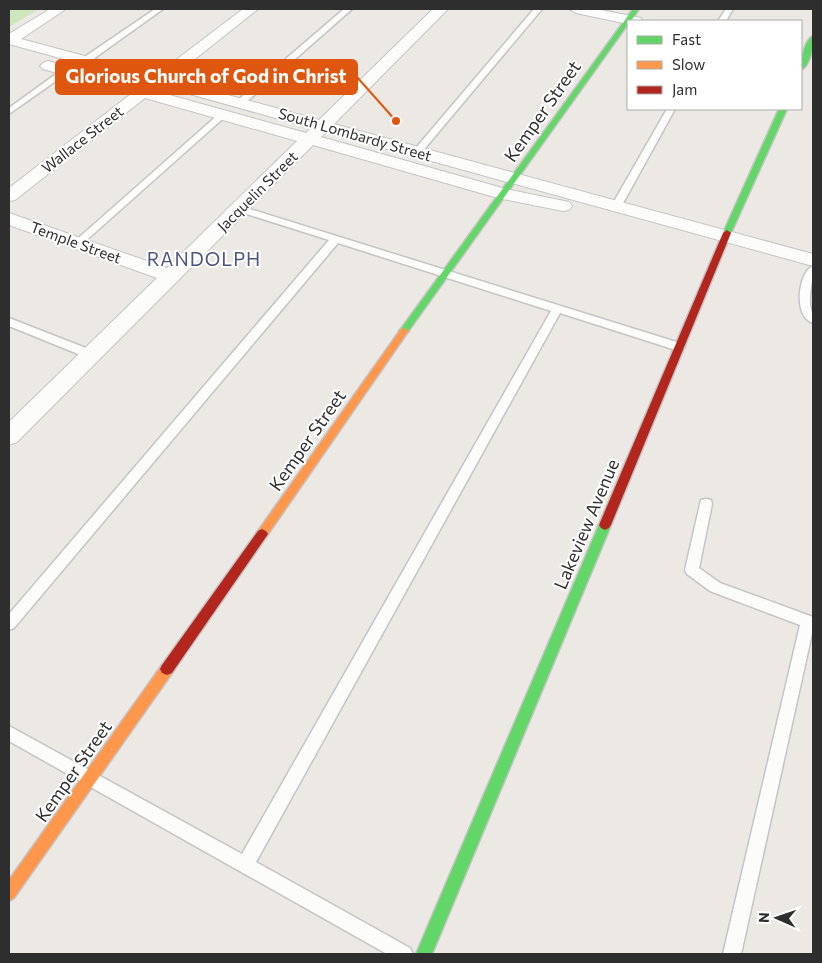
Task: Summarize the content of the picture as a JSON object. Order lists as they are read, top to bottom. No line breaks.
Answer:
{"streets":{"street":["Kemper Street","South Lombardy Street","Wallace Street","Jacquelin Street","Temple Street","Lakeview Avenue"]},"crossings":[["Kemper Street","South Lombardy Street"],["South Lombardy Street","Wallace Street"],["South Lombardy Street","Jacquelin Street"],["South Lombardy Street","Lakeview Avenue"],["Jacquelin Street","Temple Street"]],"districts":["RANDOLPH"],"places":["Glorious Church of God in Christ"],"legend":["Fast","Slow","Jam"],"north":"left"}
